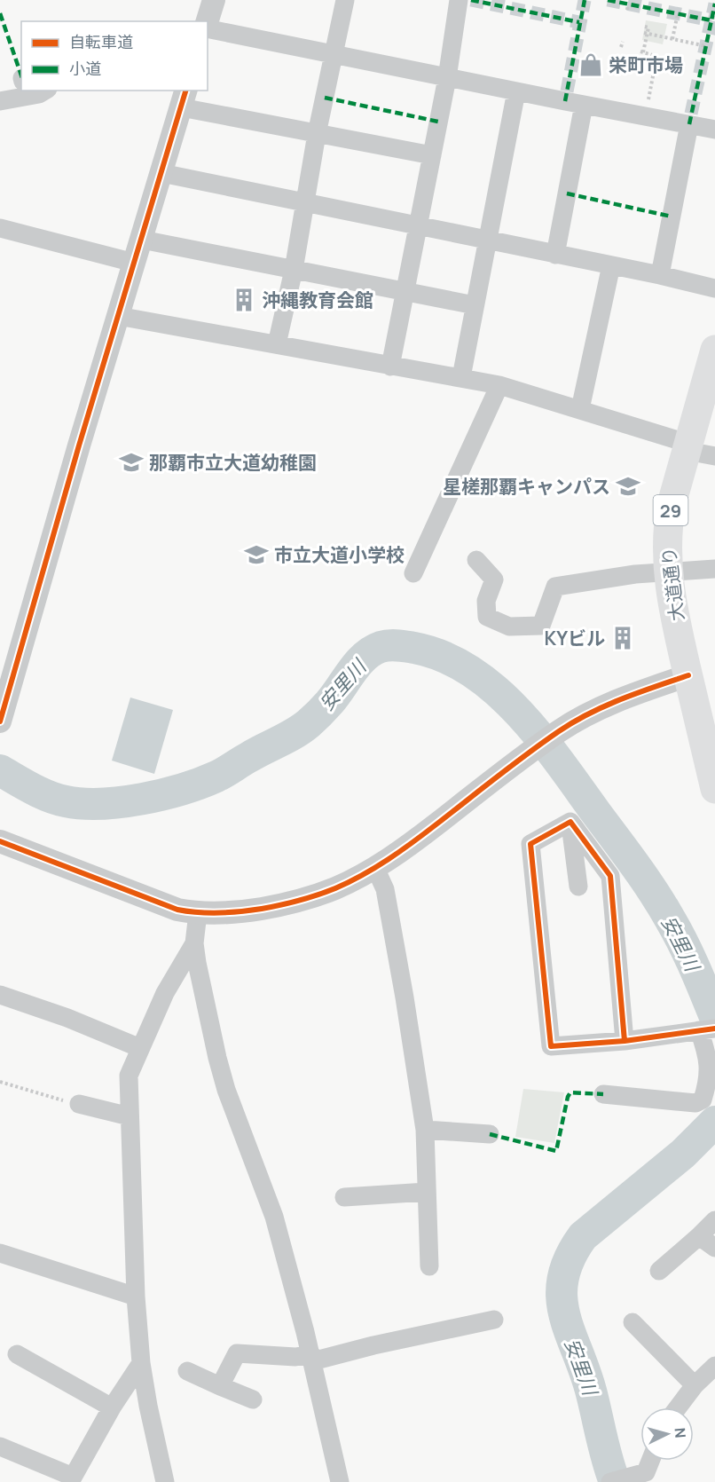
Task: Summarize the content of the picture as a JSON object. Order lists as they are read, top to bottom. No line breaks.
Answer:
{"streets":{"main road":["29","大道通り"]},"water":["安里川"],"places":{"shop":["栄町市場"],"building":["沖縄教育会館","KYビル"],"school or university":["那覇市立大道幼稚園","星槎那覇キャンパス","市立大道小学校"]},"legend":["自転車道","小道"],"north":"right"}
